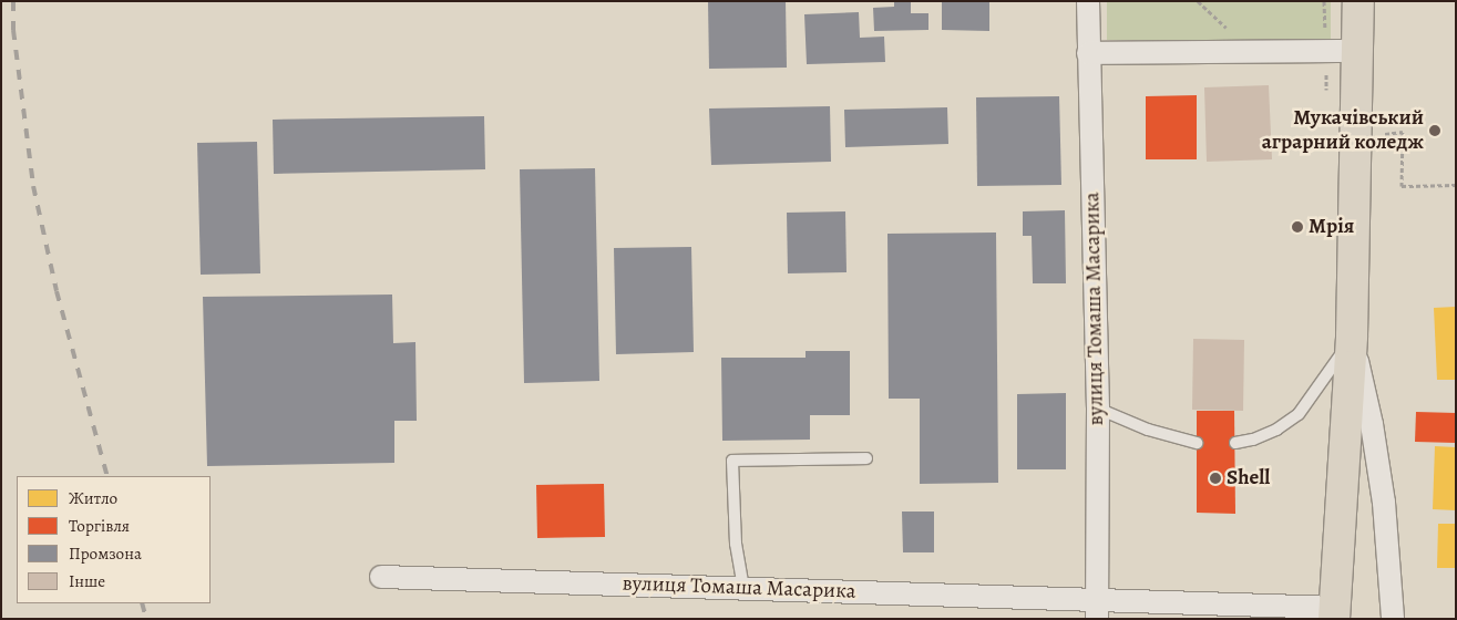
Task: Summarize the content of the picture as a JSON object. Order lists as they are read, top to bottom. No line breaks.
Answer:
{"streets":{"main road":["вулиця Томаша Масарика"]},"places":["Мукачівський аграрний коледж","Мрія","Shell"],"legend":["Житло","Торгівля","Промзона","Інше"]}
